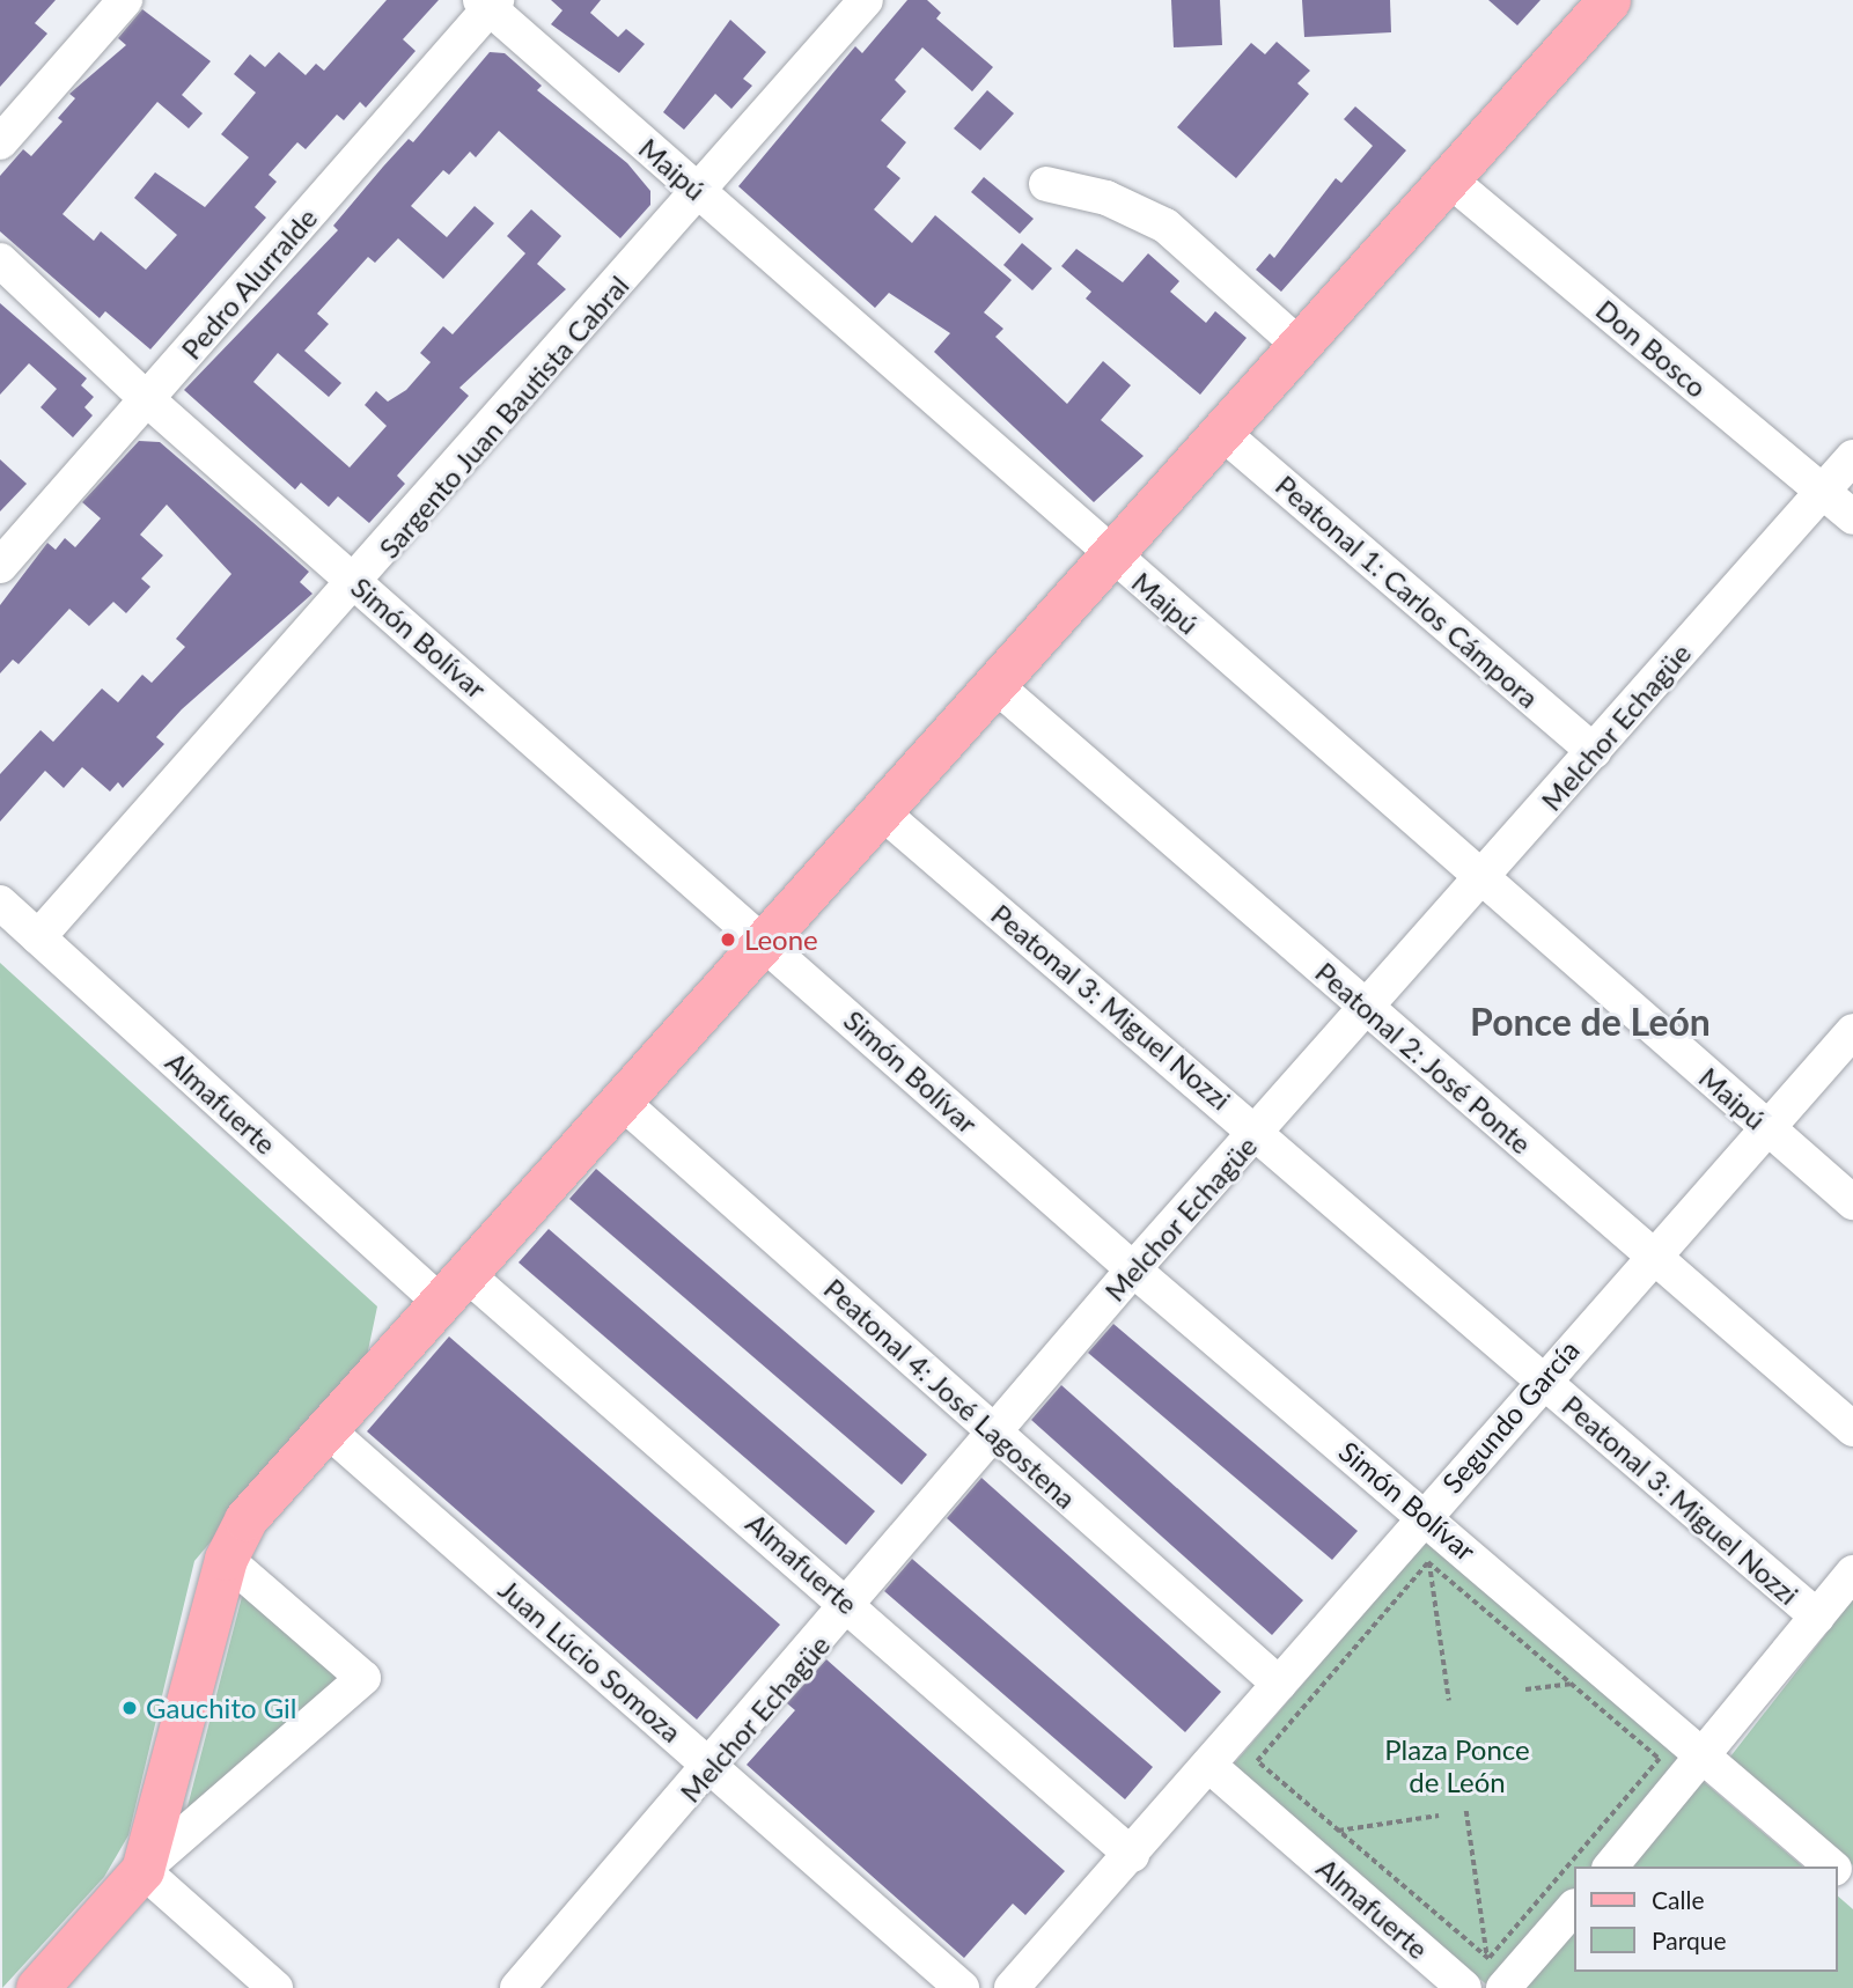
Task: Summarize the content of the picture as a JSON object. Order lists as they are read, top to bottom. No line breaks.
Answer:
{"streets":{"street":["Maipú","Pedro Alurralde","Don Bosco","Sargento Juan Bautista Cabral","Peatonal 1: Carlos Cámpora","Simón Bolívar","Melchor Echagüe","Peatonal 3: Miguel Nozzi","Peatonal 2: José Ponte","Almafuerte","Peatonal 4: José Lagostena","Segundo García","Juan Lúcio Somoza"]},"crossings":[["Maipú","Pedro Alurralde"],["Maipú","Sargento Juan Bautista Cabral"],["Maipú","Melchor Echagüe"],["Maipú","Segundo García"],["Pedro Alurralde","Simón Bolívar"],["Don Bosco","Melchor Echagüe"],["Sargento Juan Bautista Cabral","Simón Bolívar"],["Sargento Juan Bautista Cabral","Almafuerte"],["Peatonal 1: Carlos Cámpora","Melchor Echagüe"],["Simón Bolívar","Melchor Echagüe"],["Simón Bolívar","Segundo García"],["Melchor Echagüe","Peatonal 3: Miguel Nozzi"],["Melchor Echagüe","Peatonal 2: José Ponte"],["Melchor Echagüe","Almafuerte"],["Melchor Echagüe","Peatonal 4: José Lagostena"],["Melchor Echagüe","Juan Lúcio Somoza"],["Peatonal 3: Miguel Nozzi","Segundo García"],["Peatonal 2: José Ponte","Segundo García"],["Almafuerte","Segundo García"],["Peatonal 4: José Lagostena","Segundo García"]],"districts":["Ponce de León"],"parks":["Plaza Ponce de León"],"places":["Leone","Gauchito Gil"],"legend":["Calle","Parque"]}
